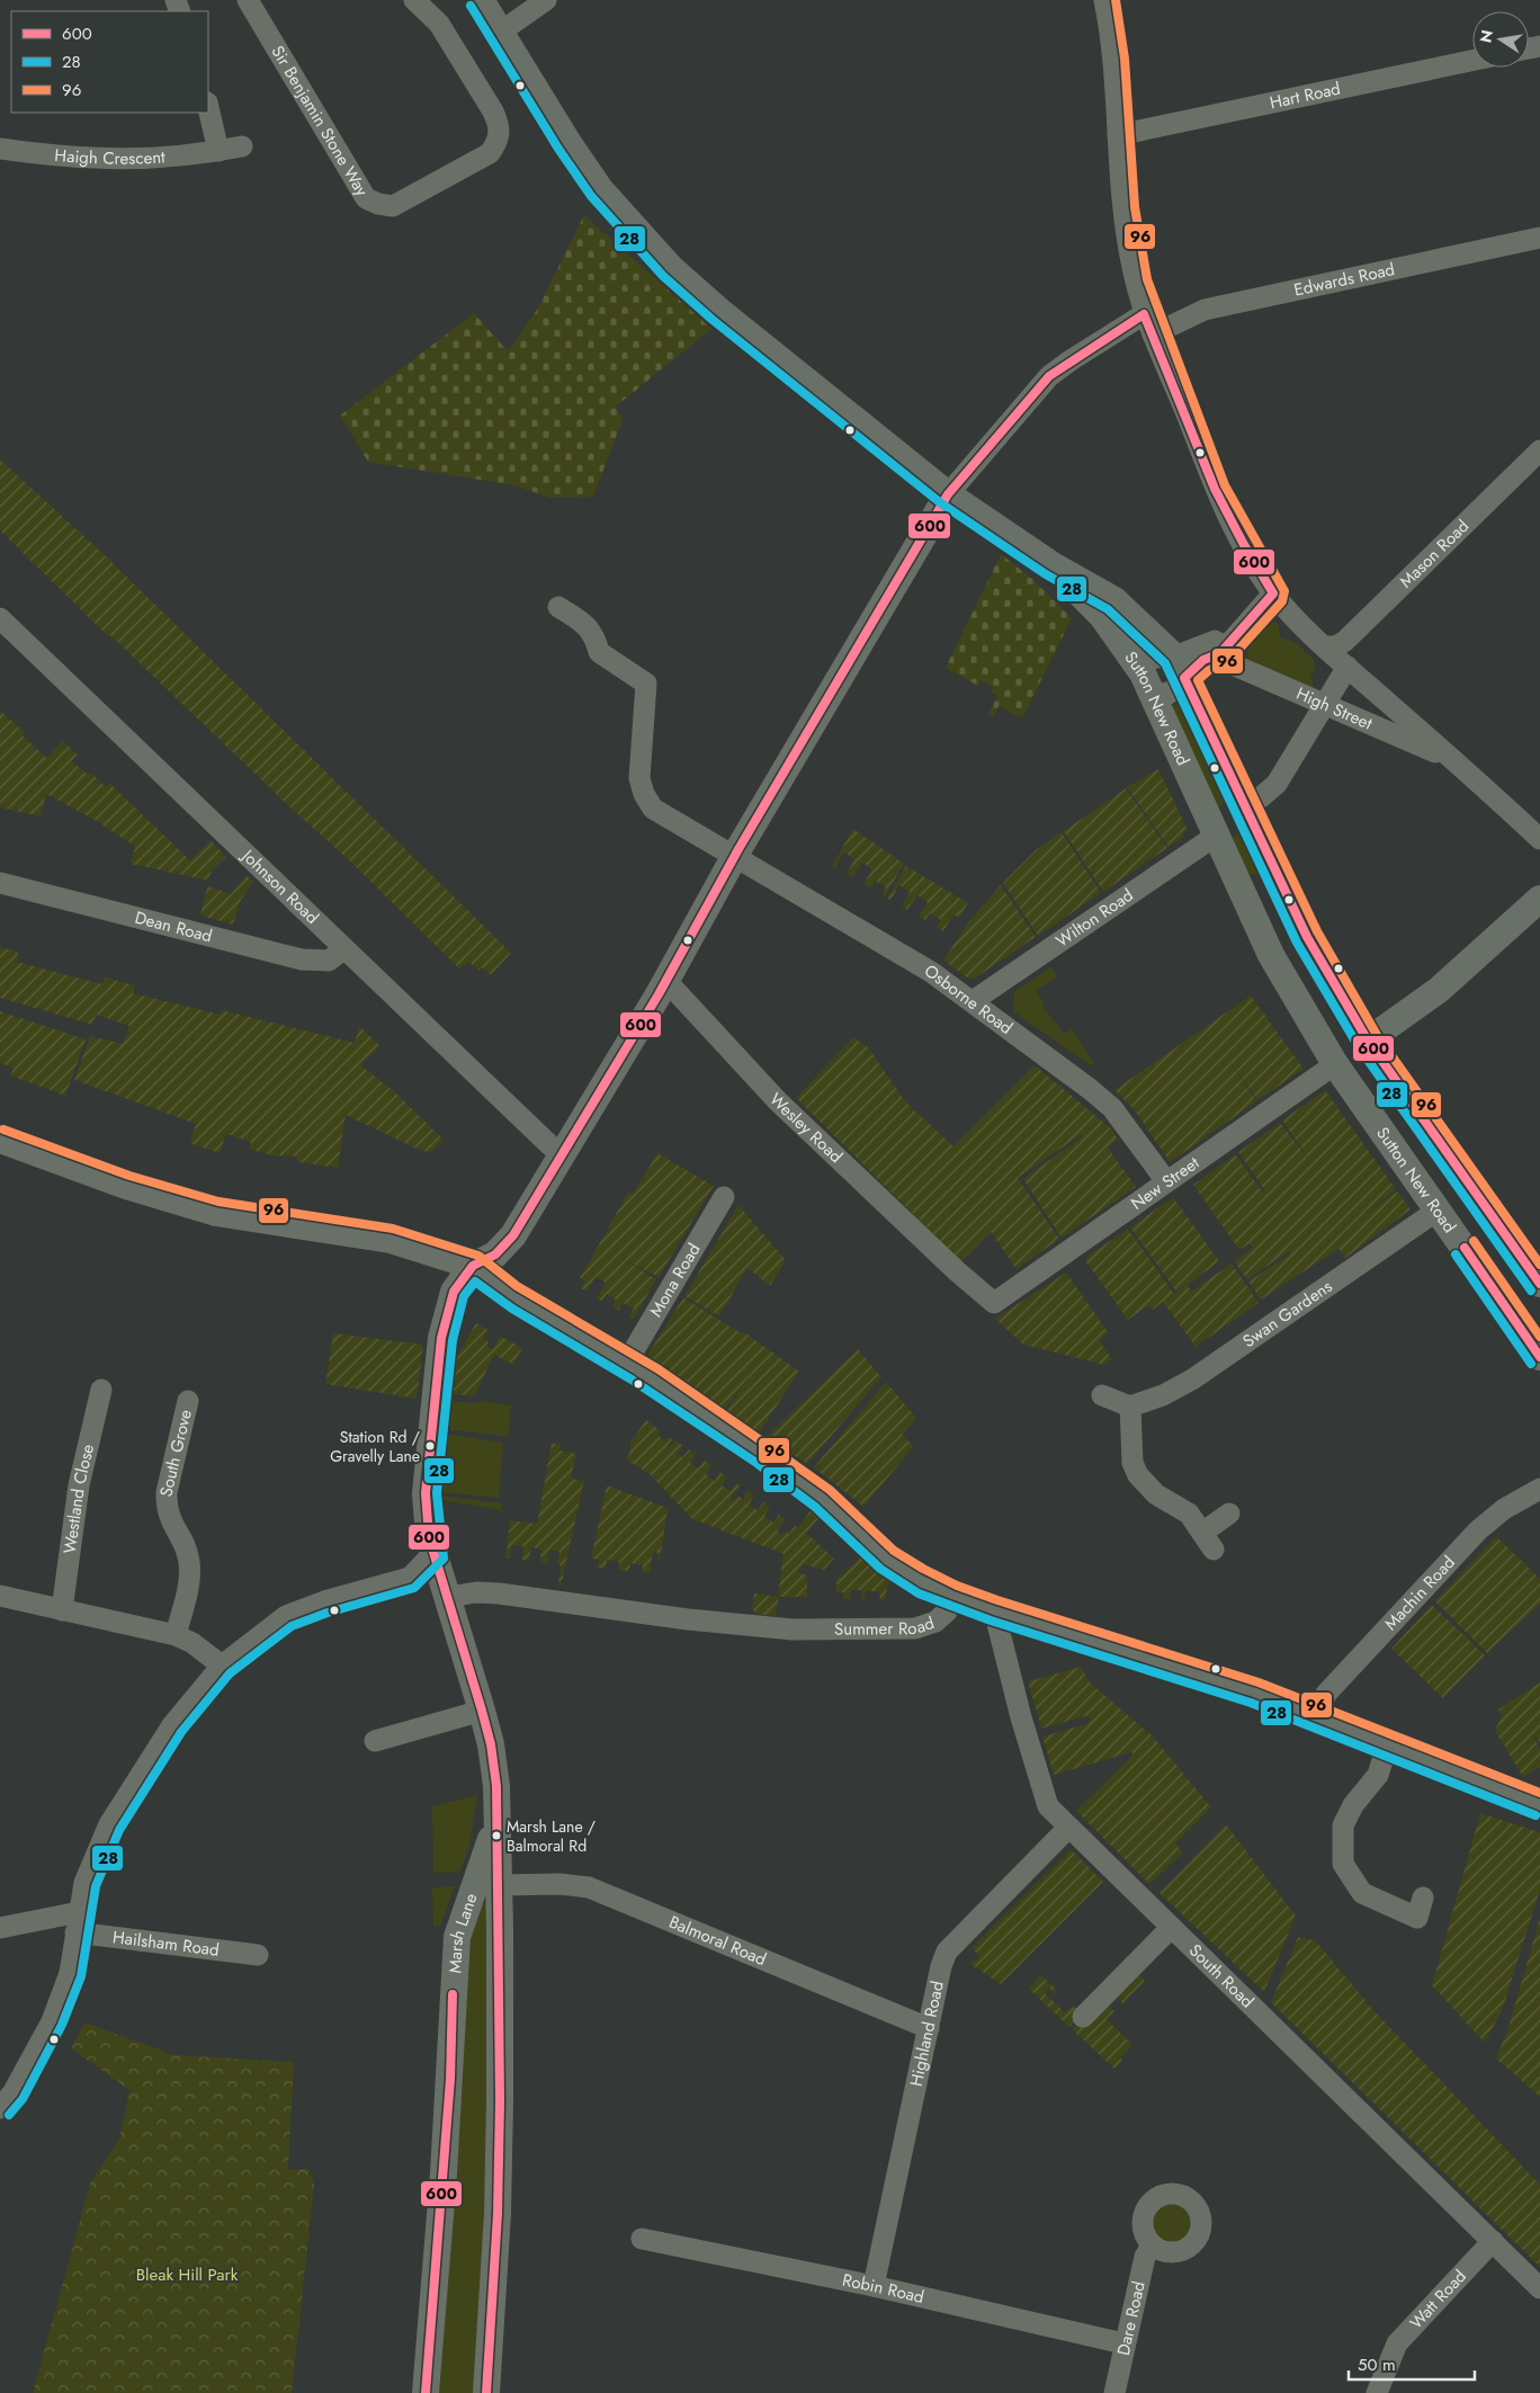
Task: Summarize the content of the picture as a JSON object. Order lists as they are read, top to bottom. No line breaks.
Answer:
{"streets":{"main road":["Sutton New Road","Summer Road","Marsh Lane"],"street":["Hart Road","Sir Benjamin Stone Way","Haigh Crescent","Edwards Road","Mason Road","High Street","Johnson Road","Wilton Road","Dean Road","Osborne Road","Wesley Road","New Street","Mona Road","Swan Gardens","South Grove","Westland Close","Machin Road","Balmoral Road","Hailsham Road","South Road","Highland Road","Robin Road","Watt Road","Dare Road"]},"crossings":[["Hart Road","High Street"],["Edwards Road","High Street"],["Mason Road","High Street"],["Sutton New Road","Wilton Road"],["Sutton New Road","New Street"],["Sutton New Road","Swan Gardens"],["Johnson Road","Dean Road"],["Wilton Road","Osborne Road"],["Osborne Road","New Street"],["Wesley Road","New Street"],["Machin Road","Summer Road"],["Summer Road","Marsh Lane"],["Summer Road","South Road"],["Marsh Lane","Balmoral Road"],["Balmoral Road","Highland Road"],["South Road","Highland Road"],["South Road","Watt Road"],["Highland Road","Robin Road"],["Robin Road","Dare Road"]],"parks":["Bleak Hill Park"],"places":["Station Rd / Gravelly Lane","Marsh Lane / Balmoral Rd"],"lines":["transit line 96","transit line 28","transit line 600"],"legend":["600","28","96"],"scale_bar":"50 m","north":"left"}
